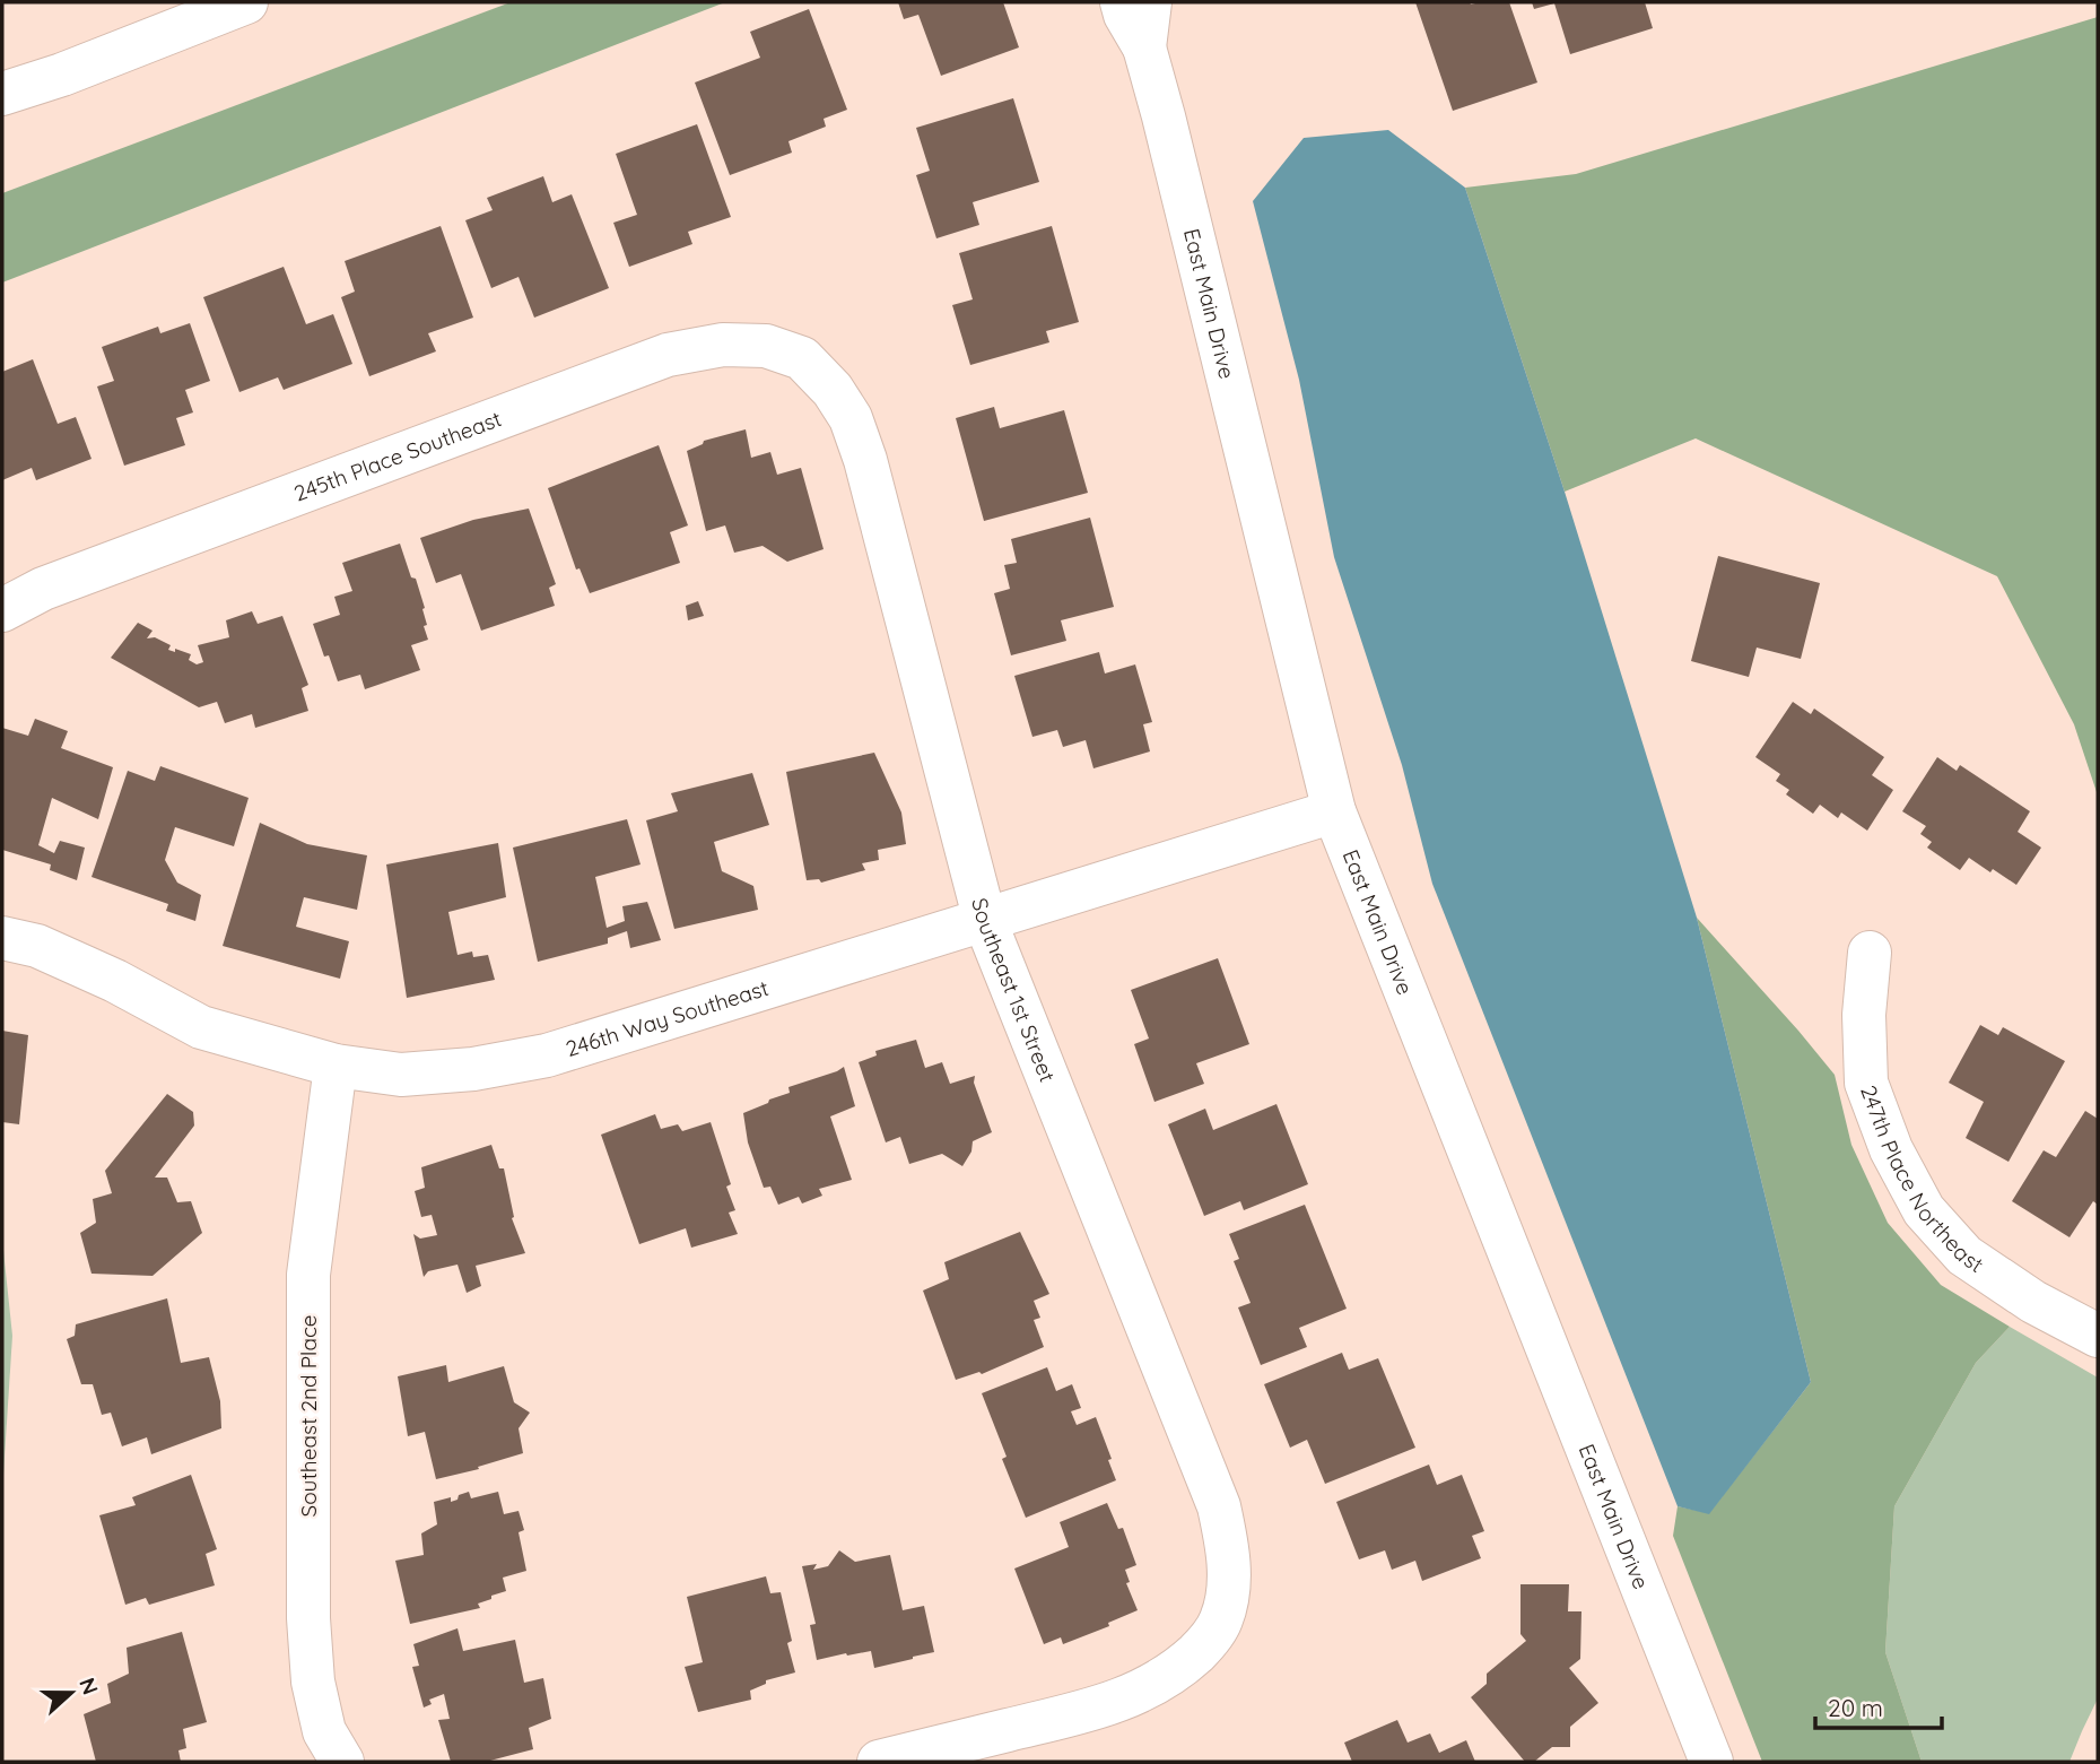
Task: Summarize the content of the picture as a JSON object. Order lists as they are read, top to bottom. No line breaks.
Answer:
{"streets":{"street":["East Main Drive","245th Place Southeast","Southeast 1st Street","246th Way Southeast","247th Place Northeast","Southeast 2nd Place"]},"crossings":[["East Main Drive","246th Way Southeast"],["245th Place Southeast","Southeast 1st Street"],["Southeast 1st Street","246th Way Southeast"],["246th Way Southeast","Southeast 2nd Place"]],"scale_bar":"20 m","north":"right"}
